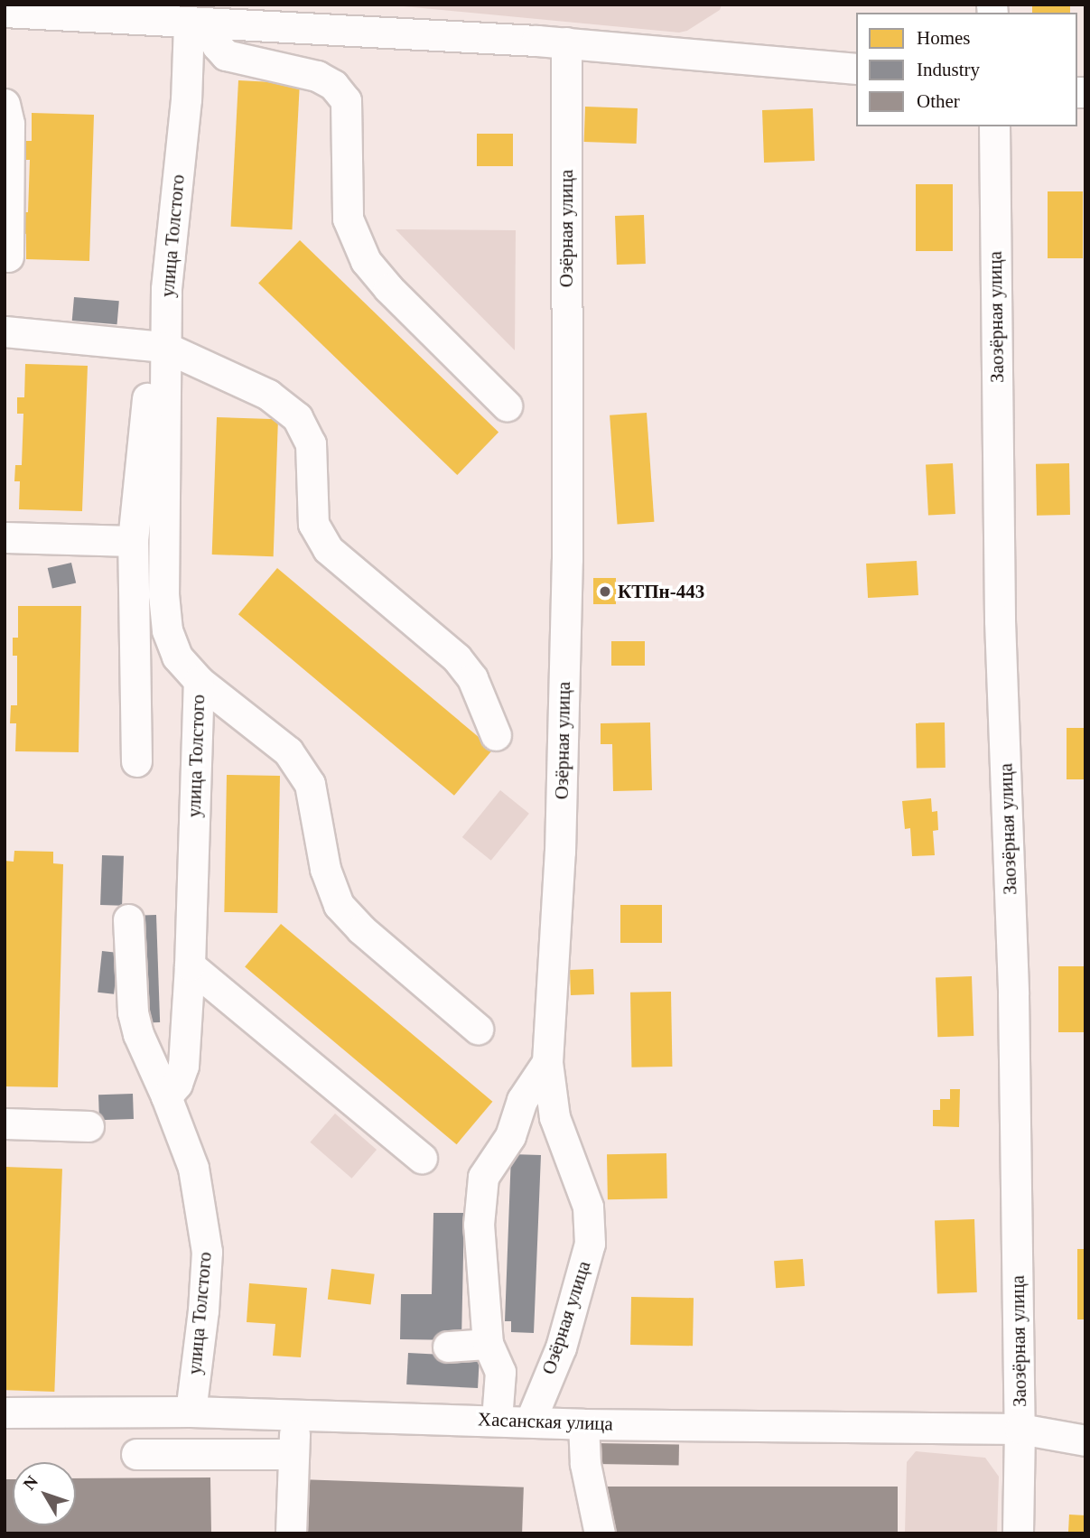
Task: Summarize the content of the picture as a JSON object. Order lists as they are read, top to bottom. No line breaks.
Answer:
{"streets":{"street":["Озёрная улица","улица Толстого","Заозёрная улица","Хасанская улица"]},"crossings":[["Озёрная улица","Хасанская улица"],["улица Толстого","Хасанская улица"],["Заозёрная улица","Хасанская улица"]],"places":["КТПн-443"],"legend":["Homes","Industry","Other"],"north":"top left"}
